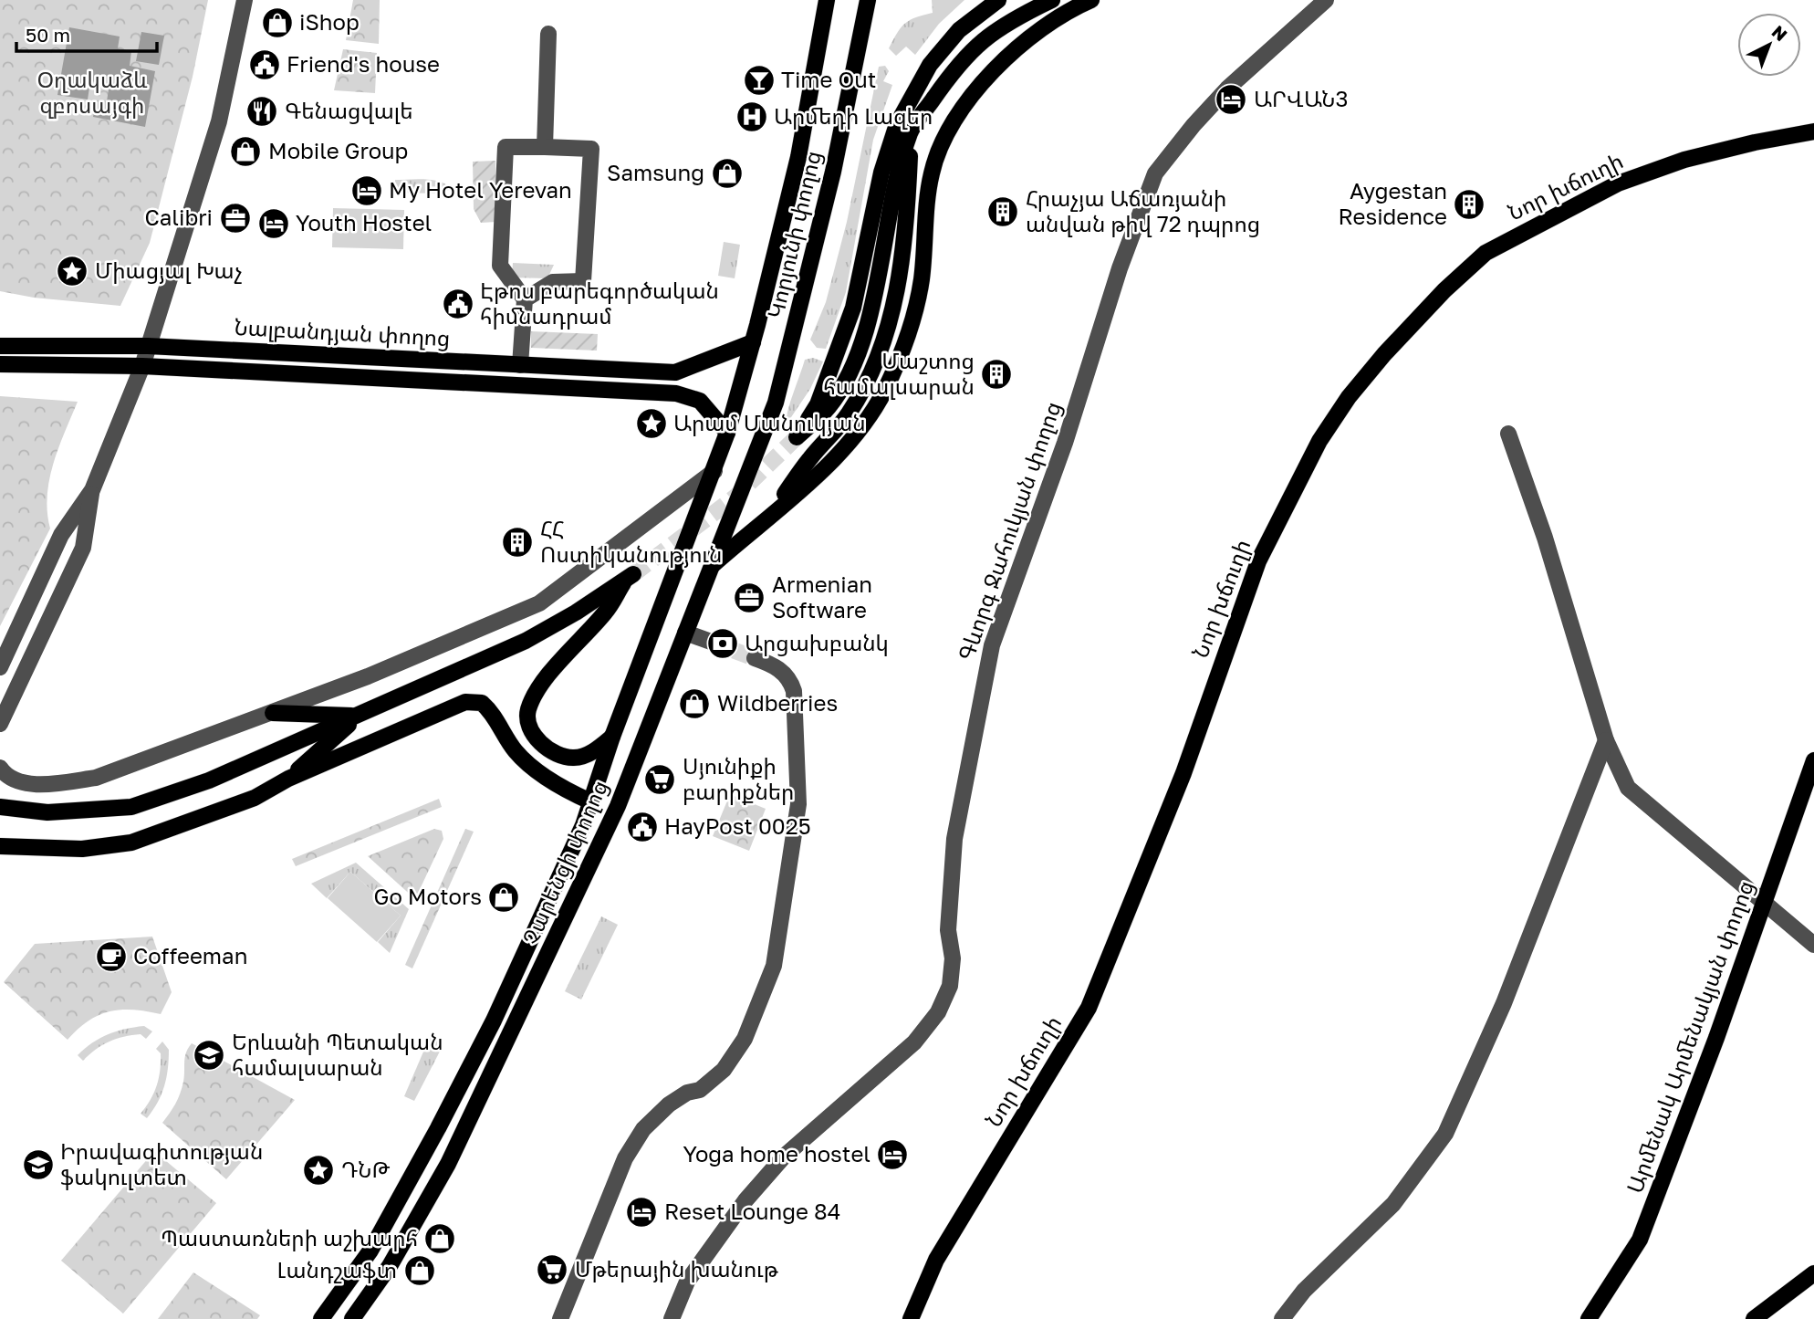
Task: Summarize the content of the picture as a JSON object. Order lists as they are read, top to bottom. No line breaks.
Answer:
{"streets":{"main road":["Նոր խճուղի","Կորյունի փողոց","Նալբանդյան փողոց","Չարենցի փողոց","Արմենակ Արմենակյան փողոց"],"street":["Գևորգ Ջահուկյան փողոց"]},"crossings":[["Կորյունի փողոց","Նալբանդյան փողոց"],["Կորյունի փողոց","Չարենցի փողոց"],["Նալբանդյան փողոց","Չարենցի փողոց"]],"parks":["Օղակաձև զբոսայգի"],"places":{"shop":["iShop","Mobile Group","Samsung","Wildberries","Go Motors","Պաստառների աշխարհ","Լանդշաֆտ"],"public building":["Friend's house","Էթոս բարեգործական հիմնադրամ","HayPost 0025"],"bar":["Time Out"],"hotel":["ԱՐՎԱՆ3","My Hotel Yerevan","Youth Hostel","Yoga home hostel","Reset Lounge 84"],"restaurant":["Գենացվալե"],"hospital":["Արմեդի Լազեր"],"building":["Aygestan Residence","Հրաչյա Աճառյանի անվան թիվ 72 դպրոց","Մաշտոց համալսարան","ՀՀ Ոստիկանություն"],"office":["Calibri","Armenian Software"],"place":["Միացյալ Խաչ","Արամ Մանուկյան","ԴՆԹ"],"bank":["Արցախբանկ"],"supermarket":["Սյունիքի բարիքներ","Մթերային խանութ"],"cafe":["Coffeeman"],"school or university":["Երևանի Պետական համալսարան","Իրավագիտության ֆակուլտետ"]},"scale_bar":"50 m","north":"top right"}
